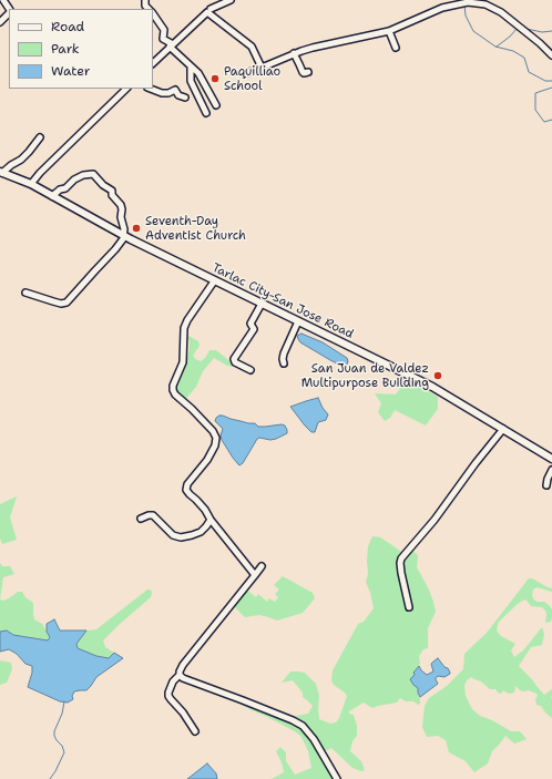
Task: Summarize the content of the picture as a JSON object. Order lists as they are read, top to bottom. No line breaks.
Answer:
{"streets":{"main road":["Tarlac City-San Jose Road"]},"places":["Paquilliao School","Seventh-Day Adventist Church","San Juan de Valdez Multipurpose Building"],"legend":["Road","Park","Water"]}
